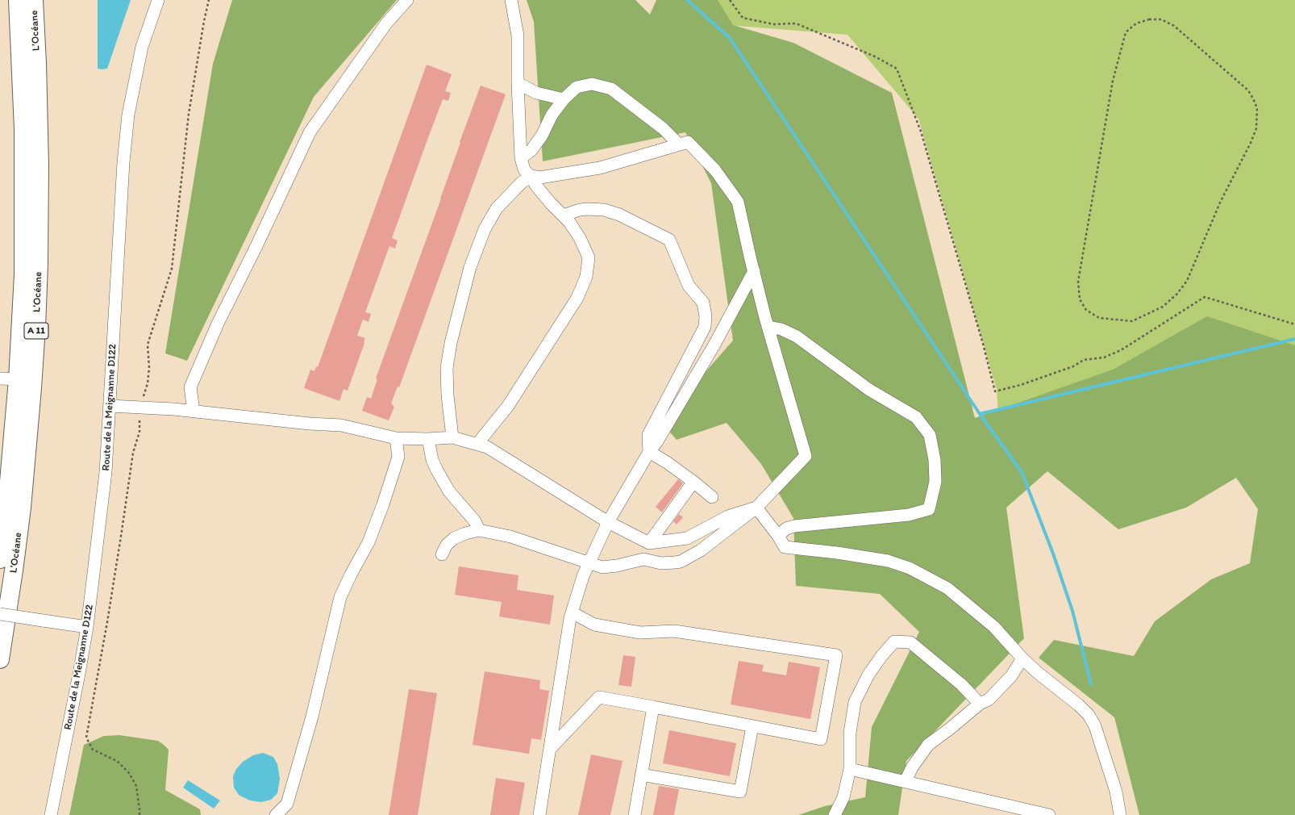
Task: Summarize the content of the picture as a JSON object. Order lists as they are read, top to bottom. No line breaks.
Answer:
{"streets":{"highway":["L’Océane","A 11"],"street":["Route de la Meignanne D122"]}}
